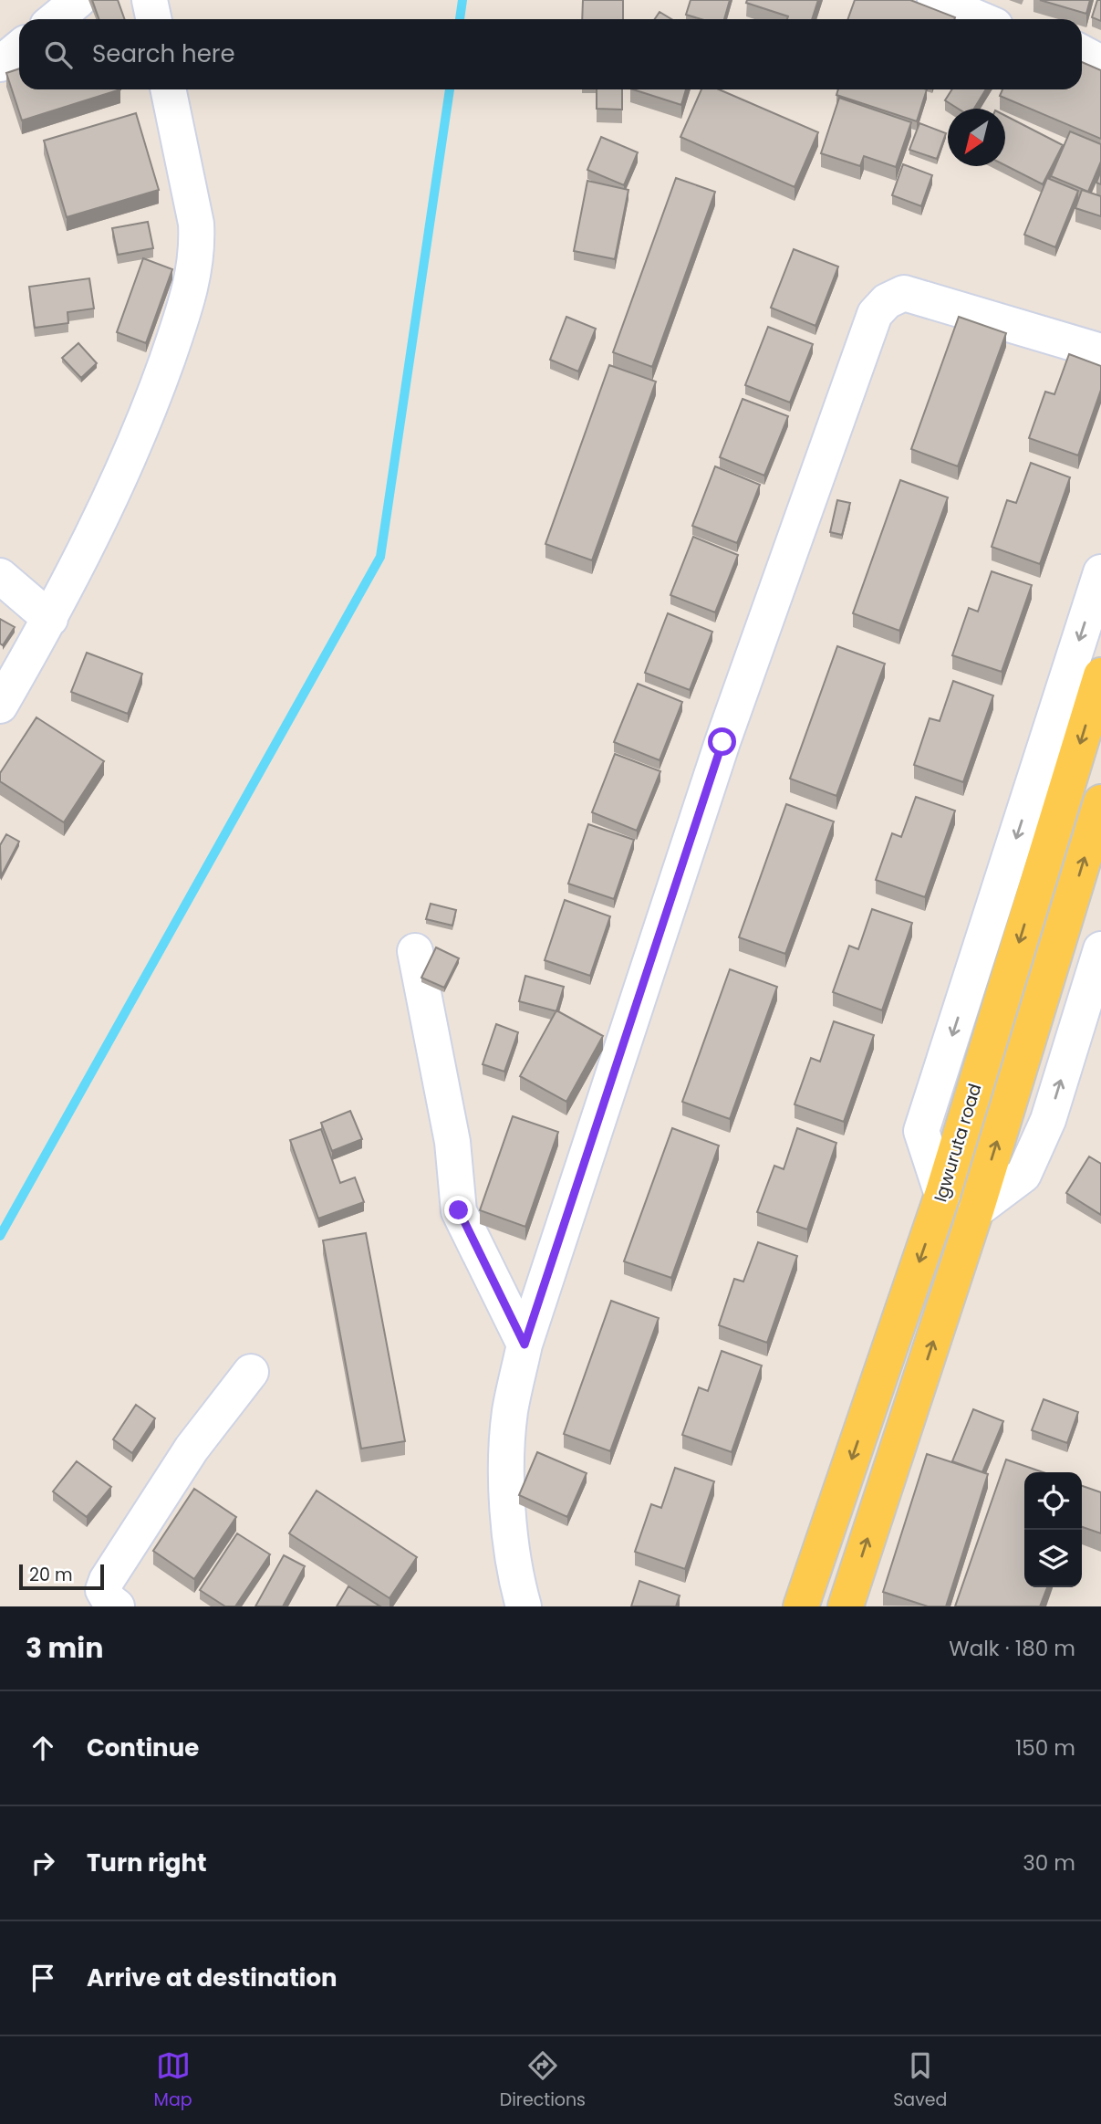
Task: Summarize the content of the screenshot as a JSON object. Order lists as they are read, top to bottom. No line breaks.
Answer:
{"streets":{"main road":["Igwuruta road"]},"scale_bar":"20 m","north":"bottom left","page":{"search":"Search here","scale":"20 m","heading":["3 min","Walk · 180 m"],"list":[["Continue","150 m"],["Turn right","30 m"],"Arrive at destination"],"nav":["Map","Directions","Saved"]}}
